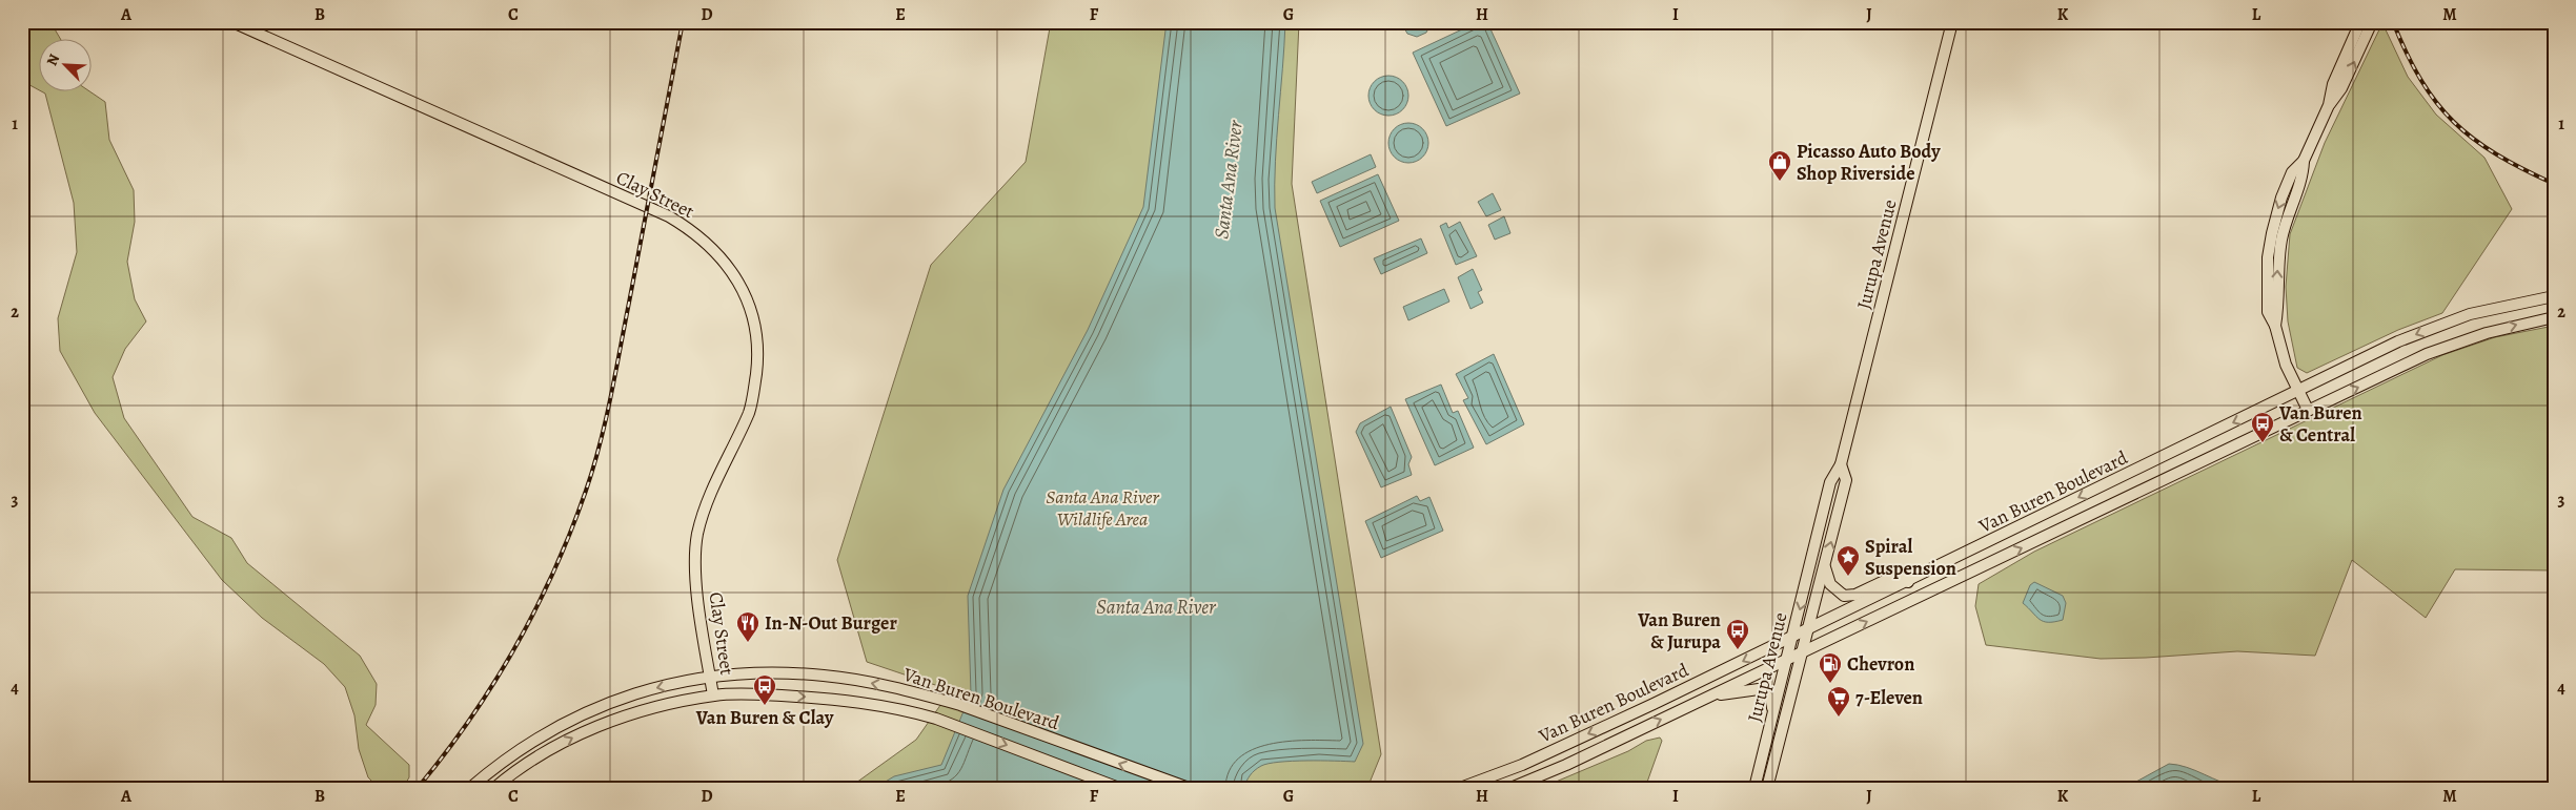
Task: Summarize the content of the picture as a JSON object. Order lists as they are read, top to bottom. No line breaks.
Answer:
{"streets":{"main road":["Clay Street","Jurupa Avenue","Van Buren Boulevard"]},"crossings":[["Clay Street","Van Buren Boulevard"],["Jurupa Avenue","Van Buren Boulevard"]],"water":["Santa Ana River"],"parks":["Santa Ana River Wildlife Area"],"places":{"shop":["Picasso Auto Body Shop Riverside"],"bus stop":["Van Buren & Central","Van Buren & Jurupa","Van Buren & Clay"],"place":["Spiral Suspension"],"restaurant":["In-N-Out Burger"],"fuel station":["Chevron"],"supermarket":["7-Eleven"]},"north":"top left","grid":{"columns":["A","B","C","D","E","F","G","H","I","J","K","L","M"],"rows":["1","2","3","4"]}}
